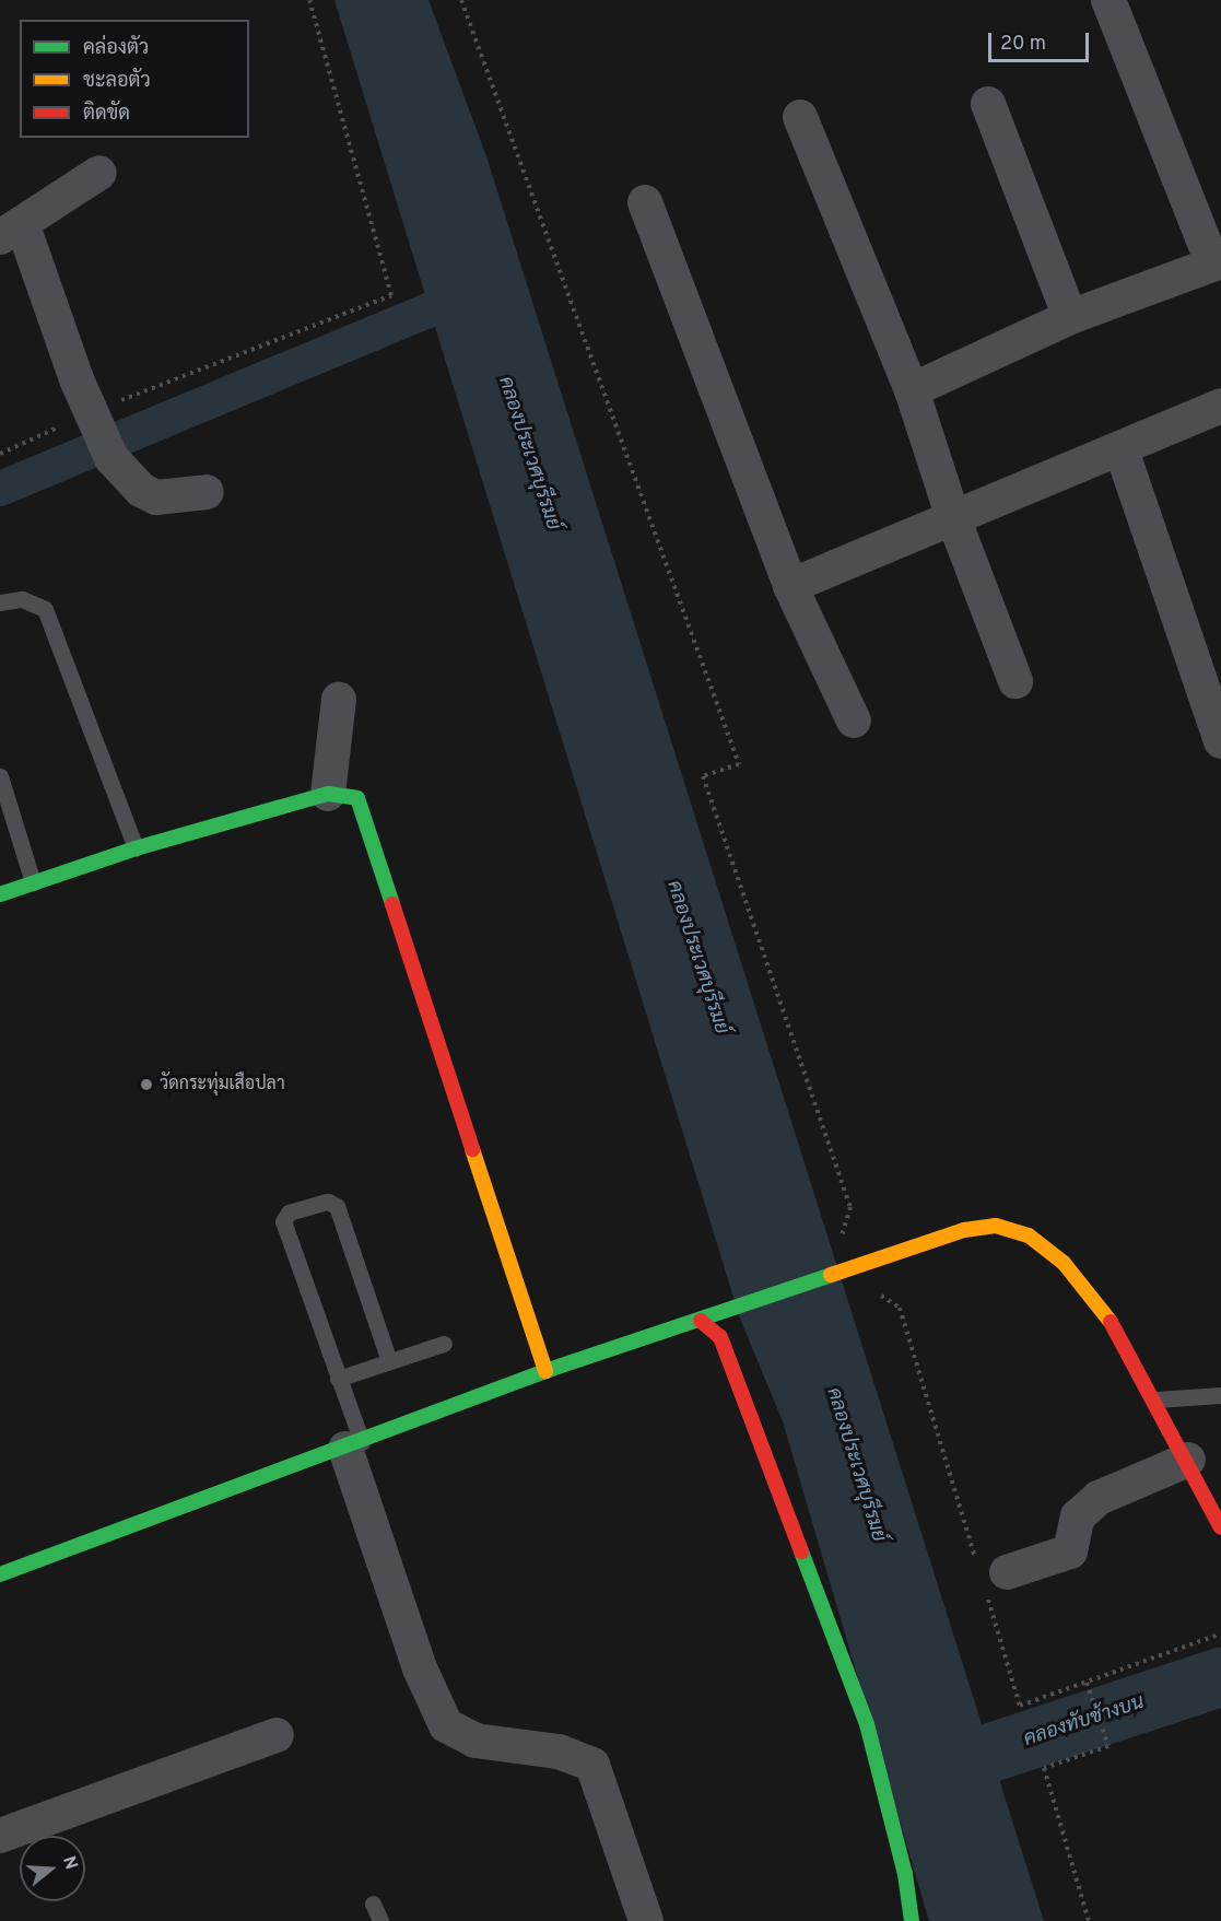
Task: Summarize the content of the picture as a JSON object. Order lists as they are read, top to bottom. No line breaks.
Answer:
{"water":["คลองประเวศบุรีรมย์","คลองทับช้างบน"],"places":["วัดกระทุ่มเสือปลา"],"legend":["คล่องตัว","ชะลอตัว","ติดขัด"],"scale_bar":"20 m","north":"right"}
